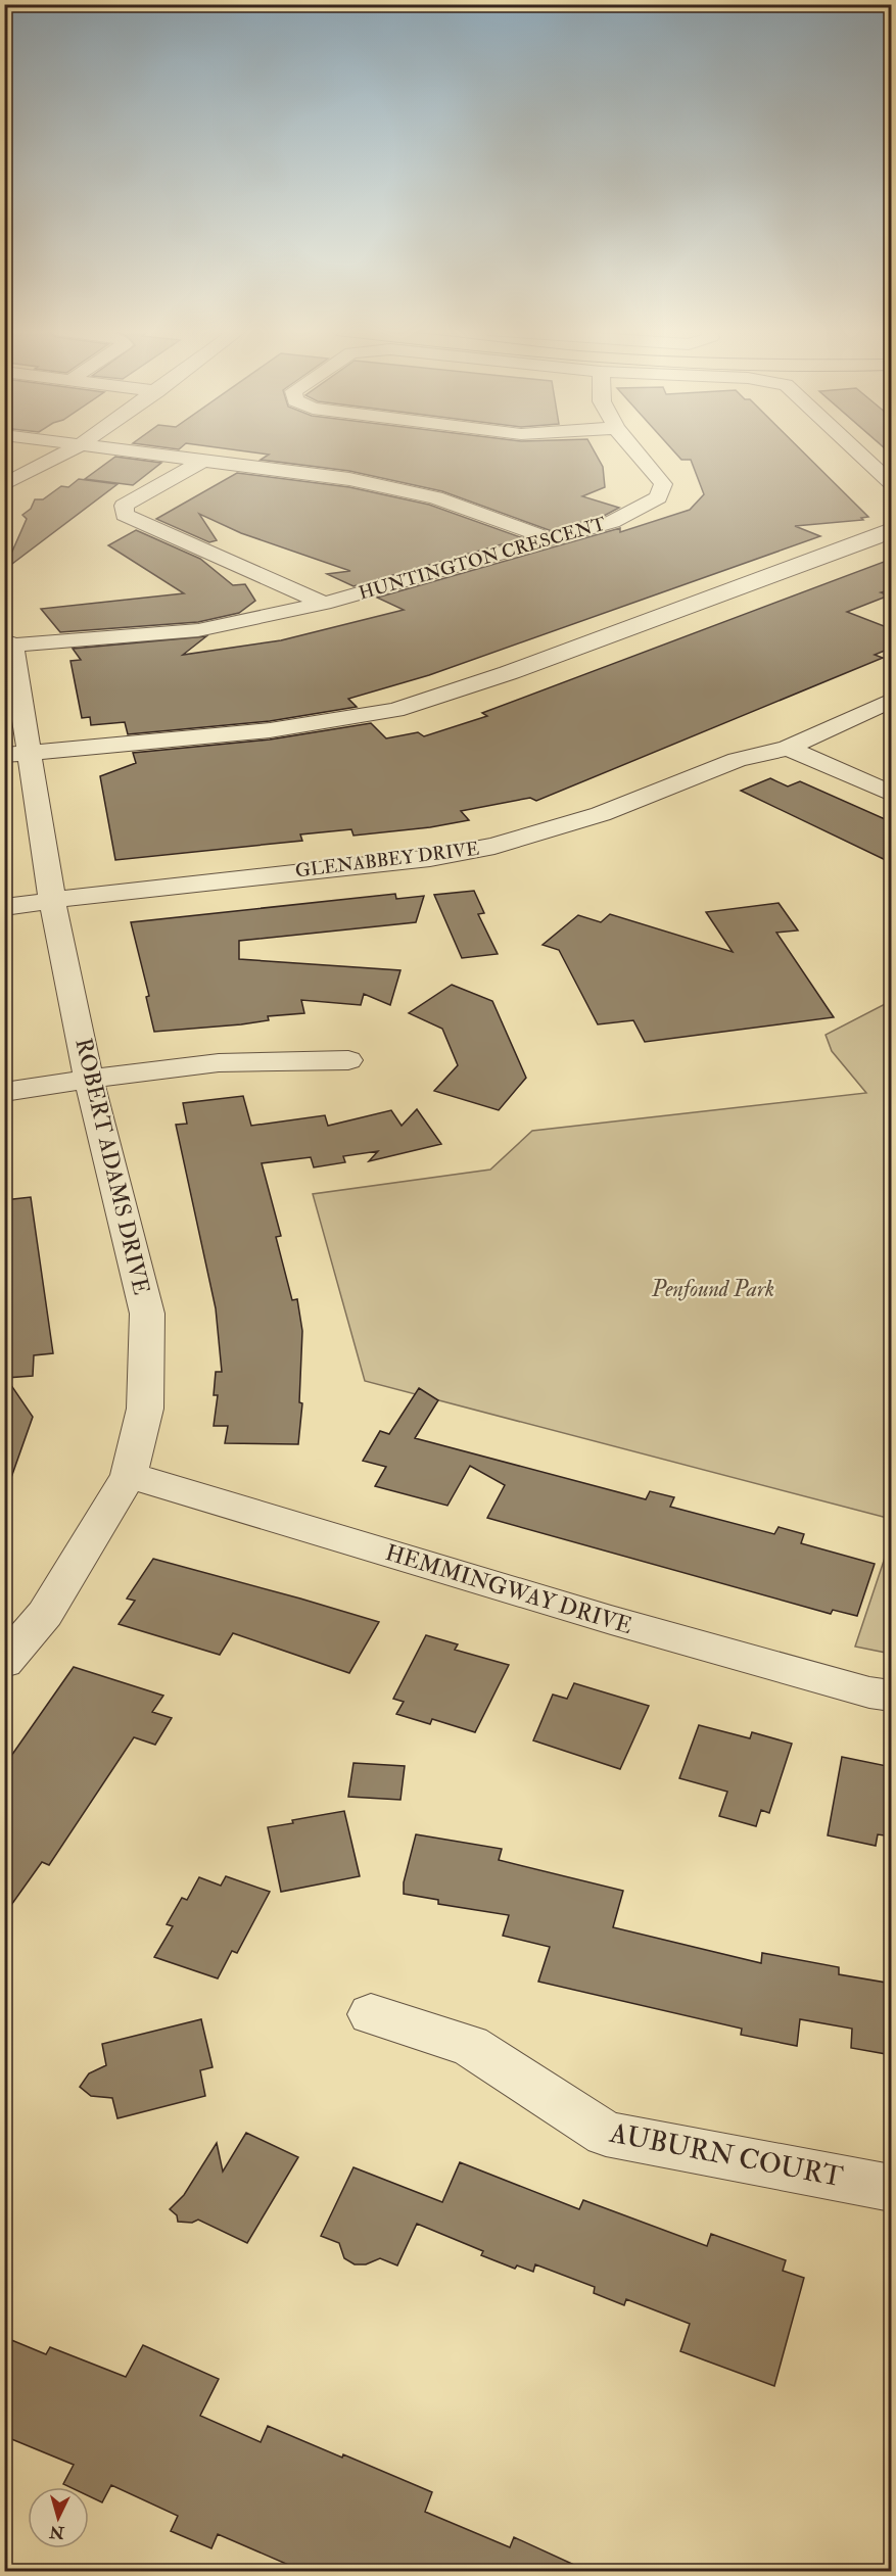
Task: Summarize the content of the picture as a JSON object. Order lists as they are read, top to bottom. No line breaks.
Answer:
{"streets":{"street":["HUNTINGTON CRESCENT","GLENABBEY DRIVE","ROBERT ADAMS DRIVE","HEMMINGWAY DRIVE","AUBURN COURT"]},"crossings":[["HUNTINGTON CRESCENT","ROBERT ADAMS DRIVE"],["GLENABBEY DRIVE","ROBERT ADAMS DRIVE"],["ROBERT ADAMS DRIVE","HEMMINGWAY DRIVE"]],"parks":["Penfound Park"],"north":"bottom"}
